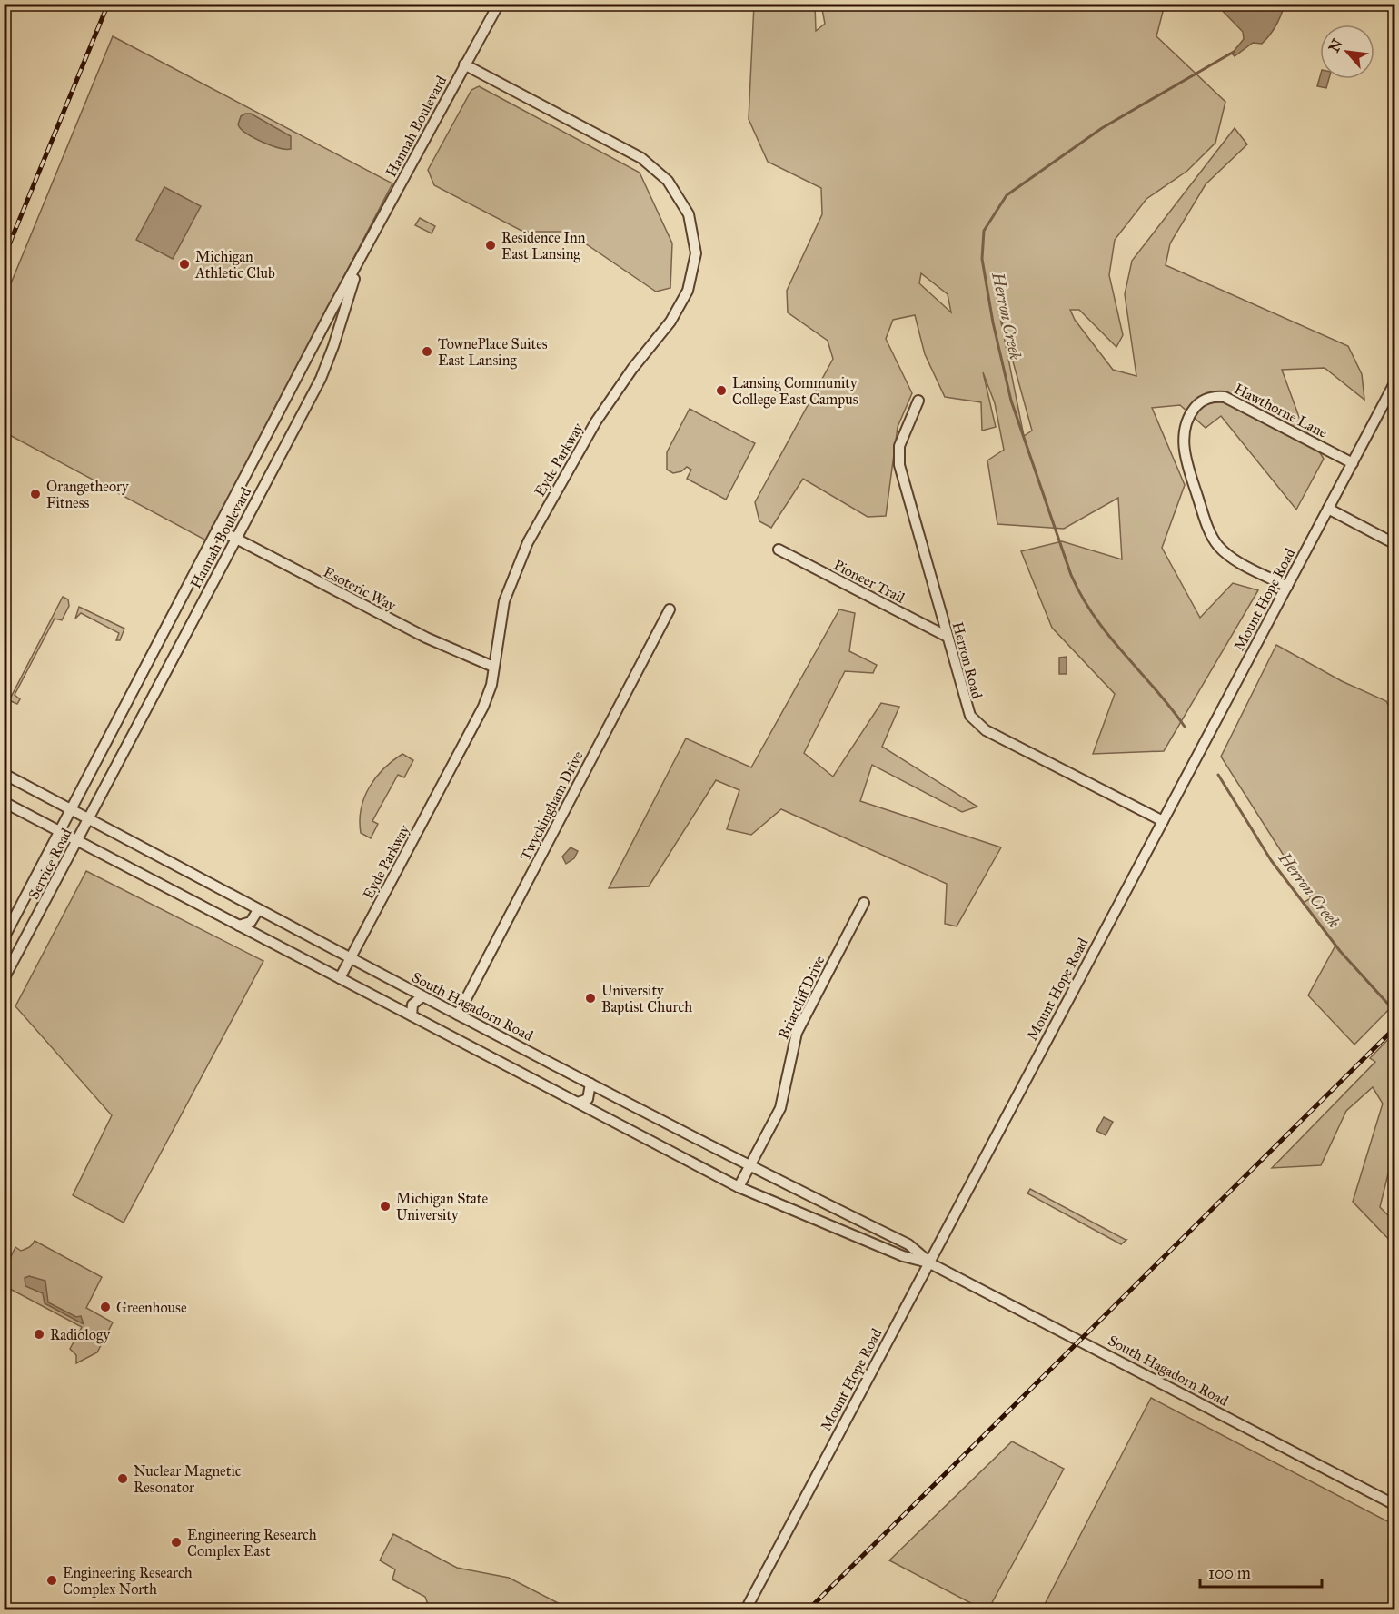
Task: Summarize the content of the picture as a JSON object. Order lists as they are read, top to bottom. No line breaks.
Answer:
{"streets":{"street":["Hannah Boulevard","Hawthorne Lane","Eyde Parkway","Pioneer Trail","Esoteric Way","Mount Hope Road","Herron Road","Twyckingham Drive","Service Road","Briarcliff Drive","South Hagadorn Road"]},"crossings":[["Hannah Boulevard","Eyde Parkway"],["Hannah Boulevard","Esoteric Way"],["Hannah Boulevard","Service Road"],["Hannah Boulevard","South Hagadorn Road"],["Hawthorne Lane","Mount Hope Road"],["Eyde Parkway","Esoteric Way"],["Eyde Parkway","South Hagadorn Road"],["Pioneer Trail","Herron Road"],["Mount Hope Road","Herron Road"],["Mount Hope Road","South Hagadorn Road"],["Twyckingham Drive","South Hagadorn Road"],["Service Road","South Hagadorn Road"],["Briarcliff Drive","South Hagadorn Road"]],"water":["Herron Creek"],"places":["Residence Inn East Lansing","Michigan Athletic Club","TownePlace Suites East Lansing","Lansing Community College East Campus","Orangetheory Fitness","University Baptist Church","Michigan State University","Greenhouse","Radiology","Nuclear Magnetic Resonator","Engineering Research Complex East","Engineering Research Complex North"],"scale_bar":"100 m","north":"top left"}
